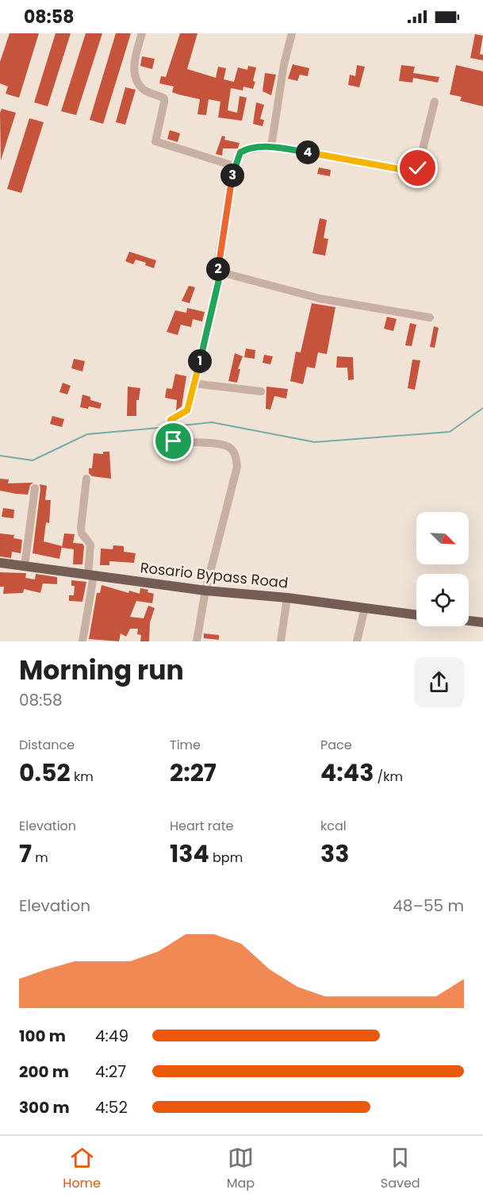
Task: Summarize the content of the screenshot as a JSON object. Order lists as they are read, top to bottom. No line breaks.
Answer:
{"streets":{"main road":["Rosario Bypass Road"]},"north":"bottom right","page":{"status":"08:58","pins":["4","3","2","1"],"heading":["Morning run","08:58"],"stats":[["Distance","0.52 km"],["Time","2:27"],["Pace","4:43 /km"],["Elevation","7 m"],["Heart rate","134 bpm"],["kcal","33"]],"chart":["Elevation","48–55 m"],"list":[{"name":"100 m","note":"4:49"},{"name":"200 m","note":"4:27"},{"name":"300 m","note":"4:52"}],"tabs":["Home","Map","Saved"]}}
